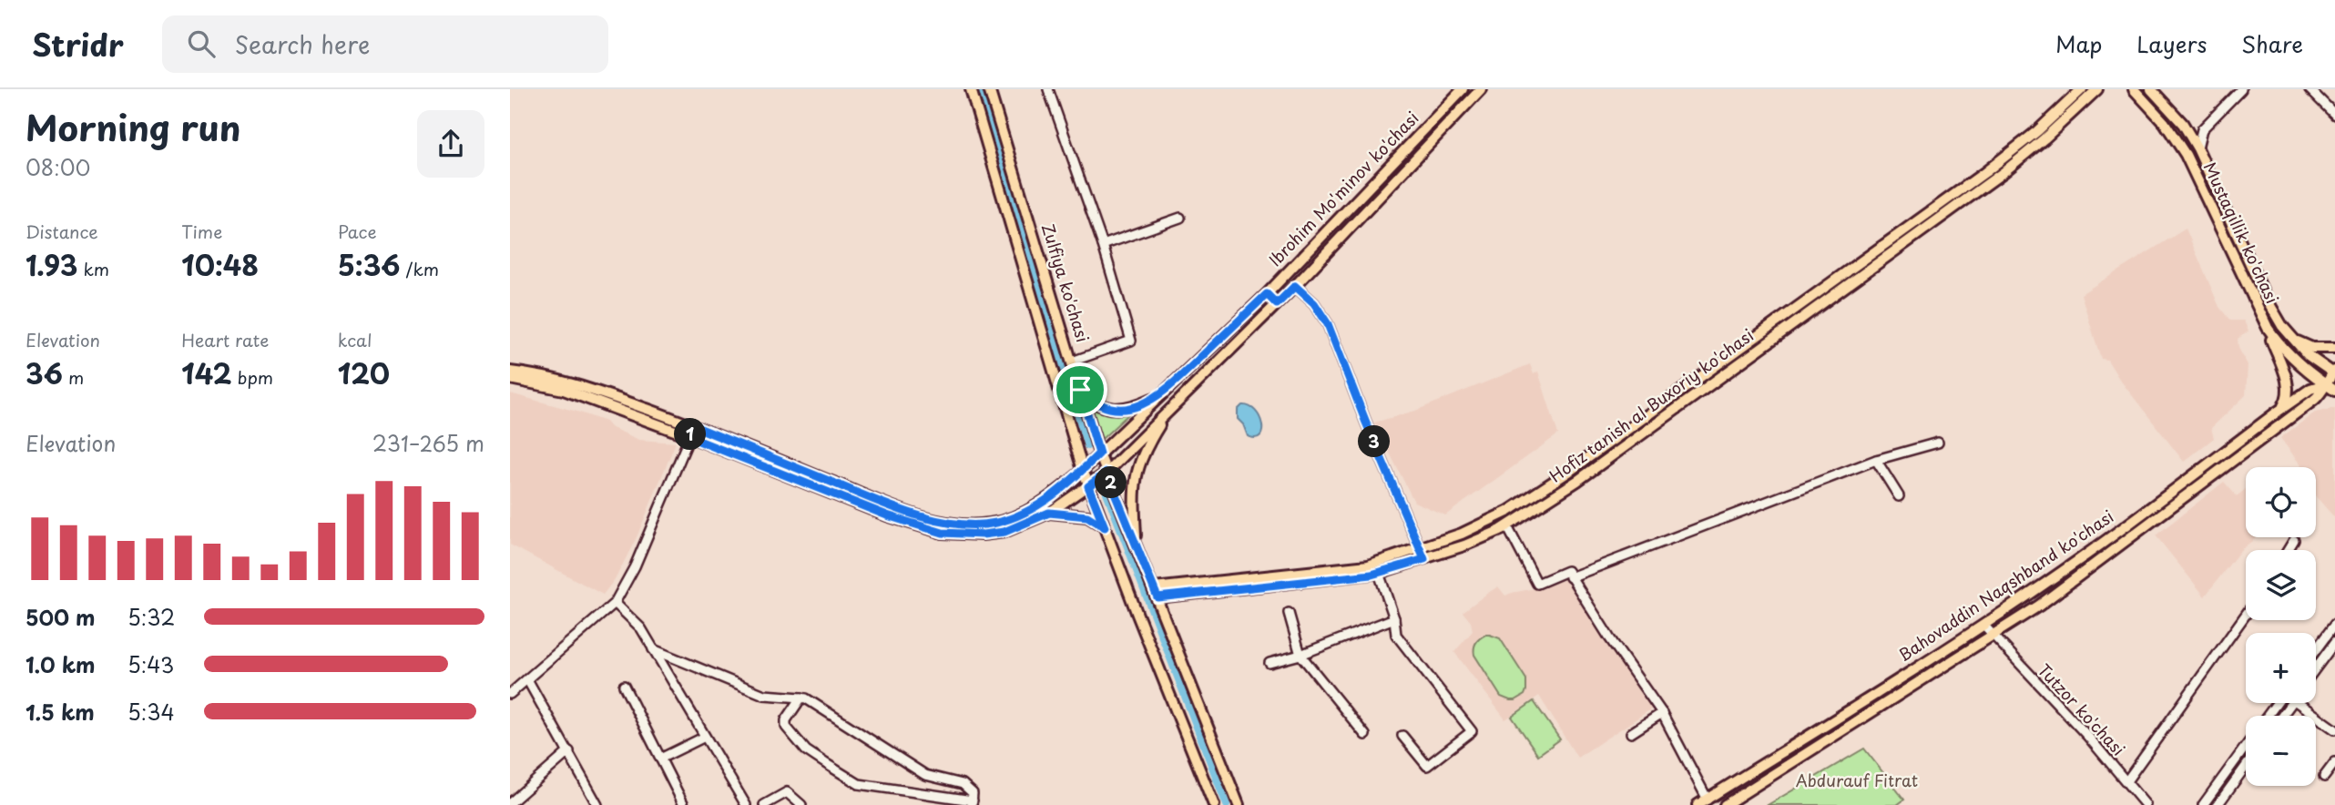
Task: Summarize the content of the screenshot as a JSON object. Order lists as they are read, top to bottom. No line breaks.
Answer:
{"streets":{"main road":["Ibrohim Mo'minov ko'chasi","Mustaqillik ko'chasi","Zulfiya ko'chasi","Hofiz tanish al Buxoriy ko'chasi","Bahovaddin Naqshband ko'chasi"],"street":["Tutzor ko'chasi"]},"crossings":[["Ibrohim Mo'minov ko'chasi","Zulfiya ko'chasi"],["Mustaqillik ko'chasi","Bahovaddin Naqshband ko'chasi"],["Bahovaddin Naqshband ko'chasi","Tutzor ko'chasi"]],"parks":["Abdurauf Fitrat"],"page":{"header":"Stridr","search":"Search here","nav":["Map","Layers","Share"],"heading":["Morning run","08:00"],"stats":[["Distance","1.93 km"],["Time","10:48"],["Pace","5:36 /km"],["Elevation","36 m"],["Heart rate","142 bpm"],["kcal","120"]],"chart":["Elevation","231–265 m"],"pins":["1","3","2"],"map_buttons":["+","−"],"list":[{"name":"500 m","note":"5:32"},{"name":"1.0 km","note":"5:43"},{"name":"1.5 km","note":"5:34"}]}}
